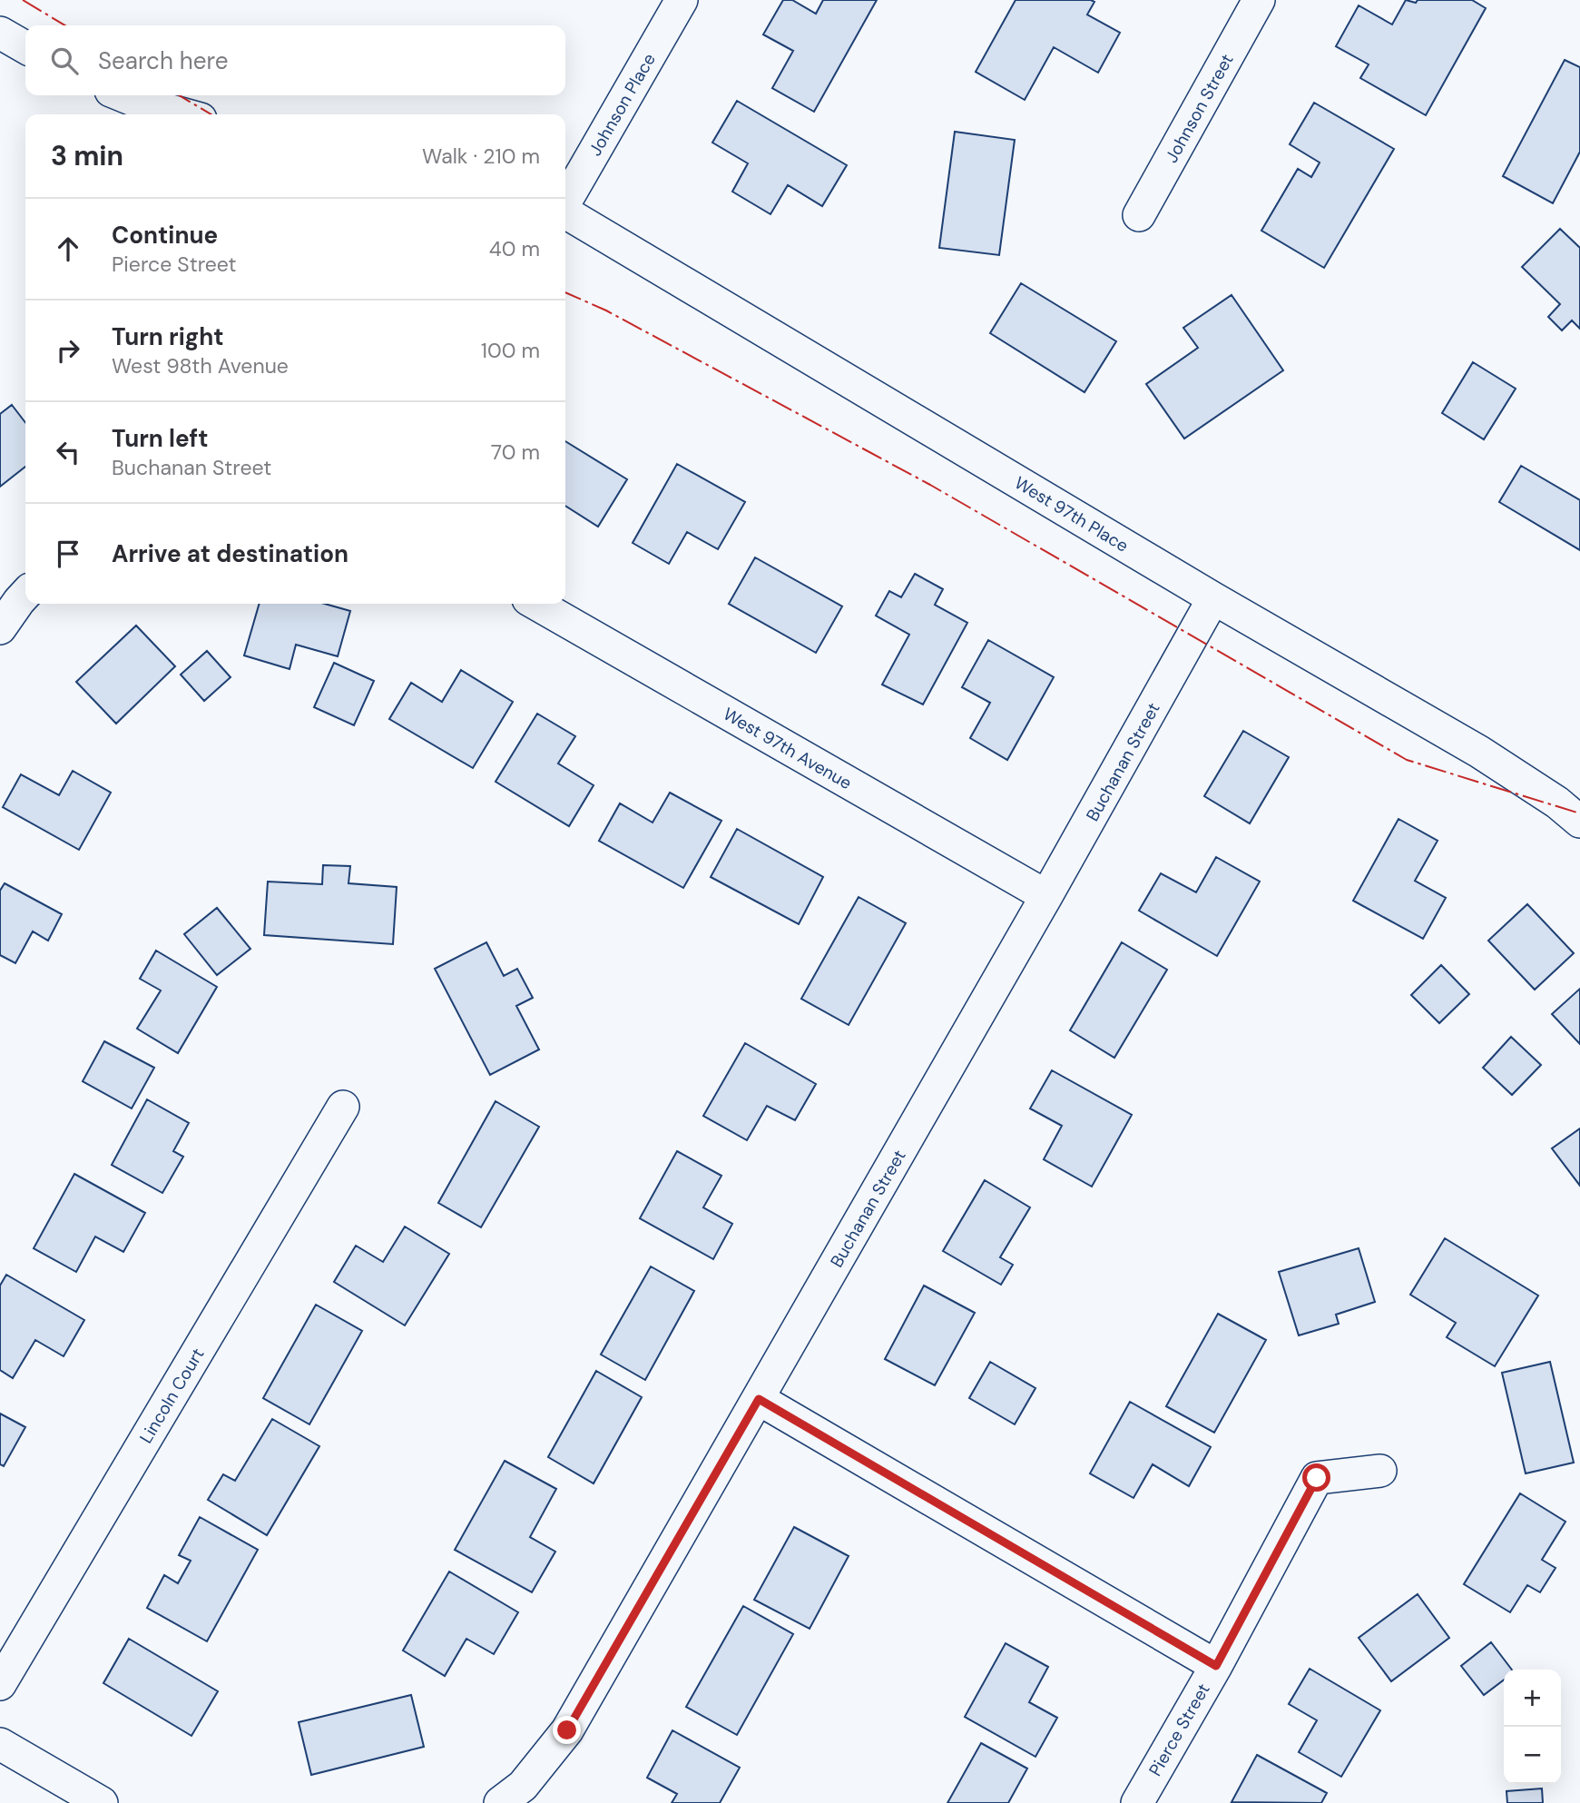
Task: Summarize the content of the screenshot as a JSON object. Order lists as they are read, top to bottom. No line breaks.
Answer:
{"streets":{"street":["Johnson Place","Johnson Street","West 97th Place","West 97th Avenue","Buchanan Street","Lincoln Court","Pierce Street"]},"crossings":[["West 97th Place","Buchanan Street"],["West 97th Avenue","Buchanan Street"]],"page":{"search":"Search here","heading":["3 min","Walk · 210 m"],"list":[["Continue","Pierce Street","40 m"],["Turn right","West 98th Avenue","100 m"],["Turn left","Buchanan Street","70 m"],"Arrive at destination"],"map_buttons":["+","−"]}}
